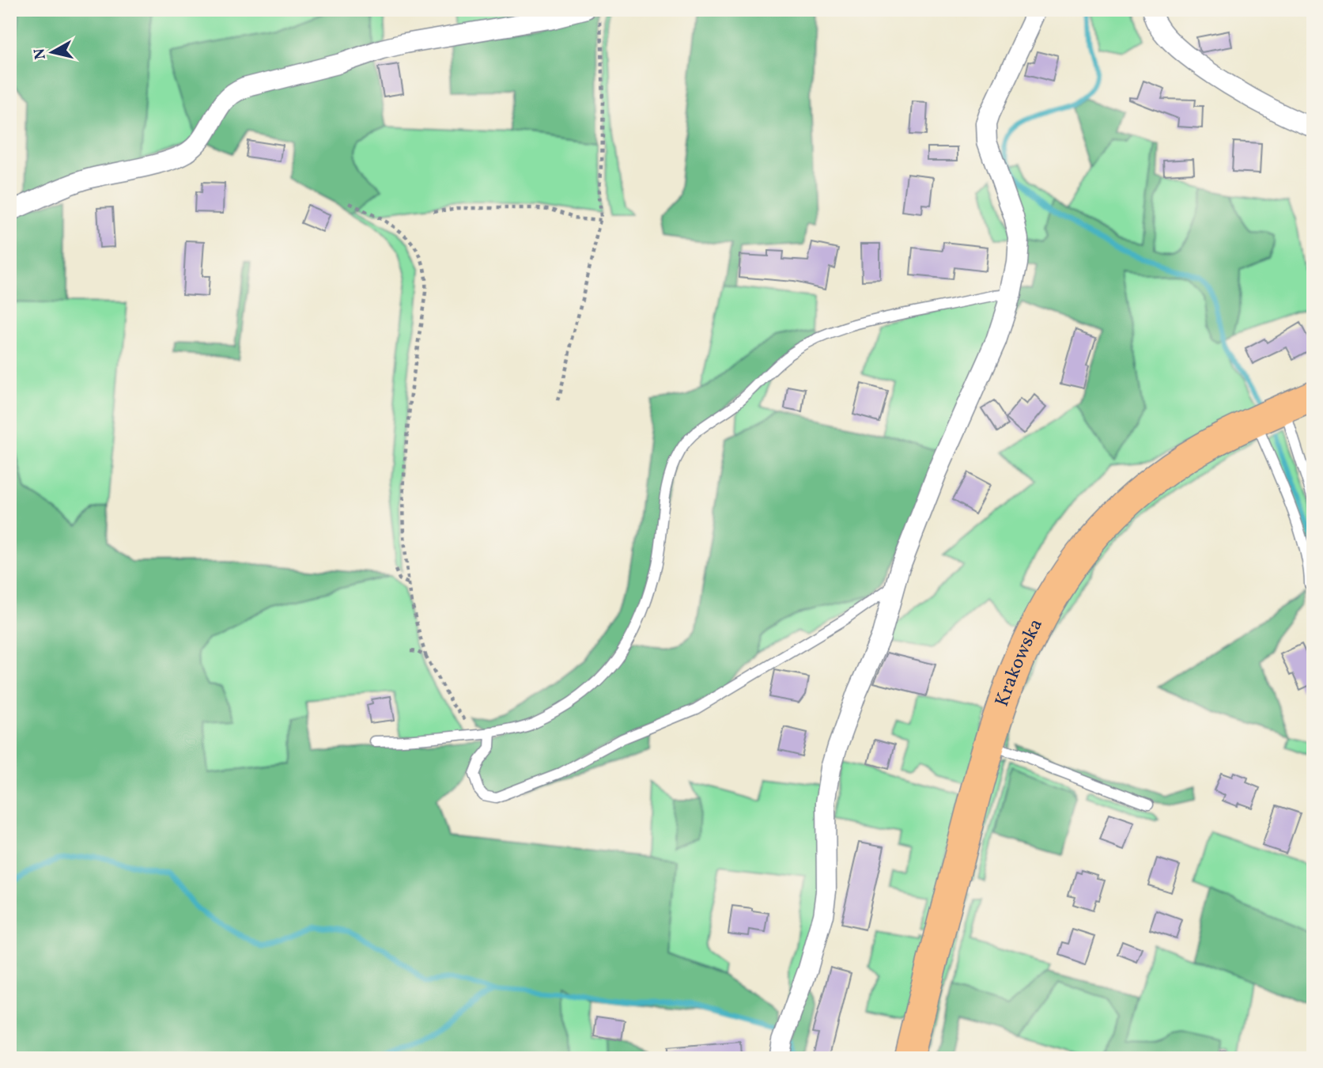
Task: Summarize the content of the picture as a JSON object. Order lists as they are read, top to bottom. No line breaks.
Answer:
{"streets":{"main road":["Krakowska"]},"north":"left"}
